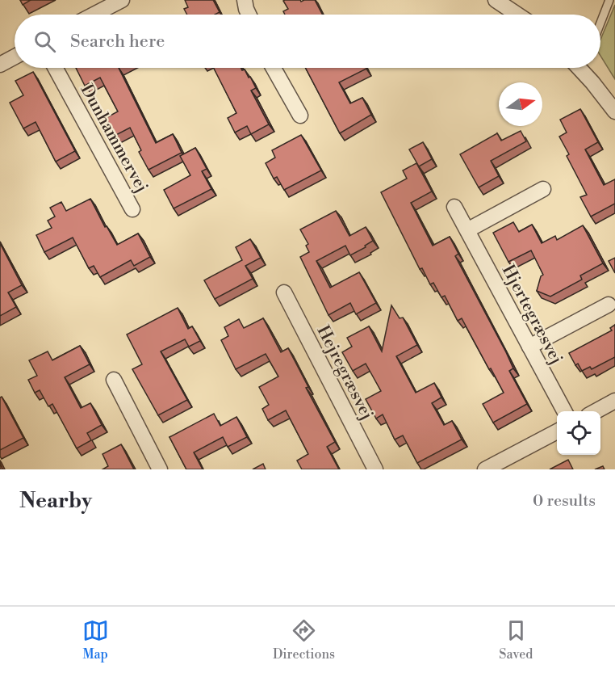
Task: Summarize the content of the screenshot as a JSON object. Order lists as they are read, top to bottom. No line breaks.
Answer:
{"streets":{"street":["Dunhammervej","Hjertegræsvej","Hejregræsvej"]},"north":"right","page":{"search":"Search here","heading":["Nearby","0 results"],"nav":["Map","Directions","Saved"]}}
